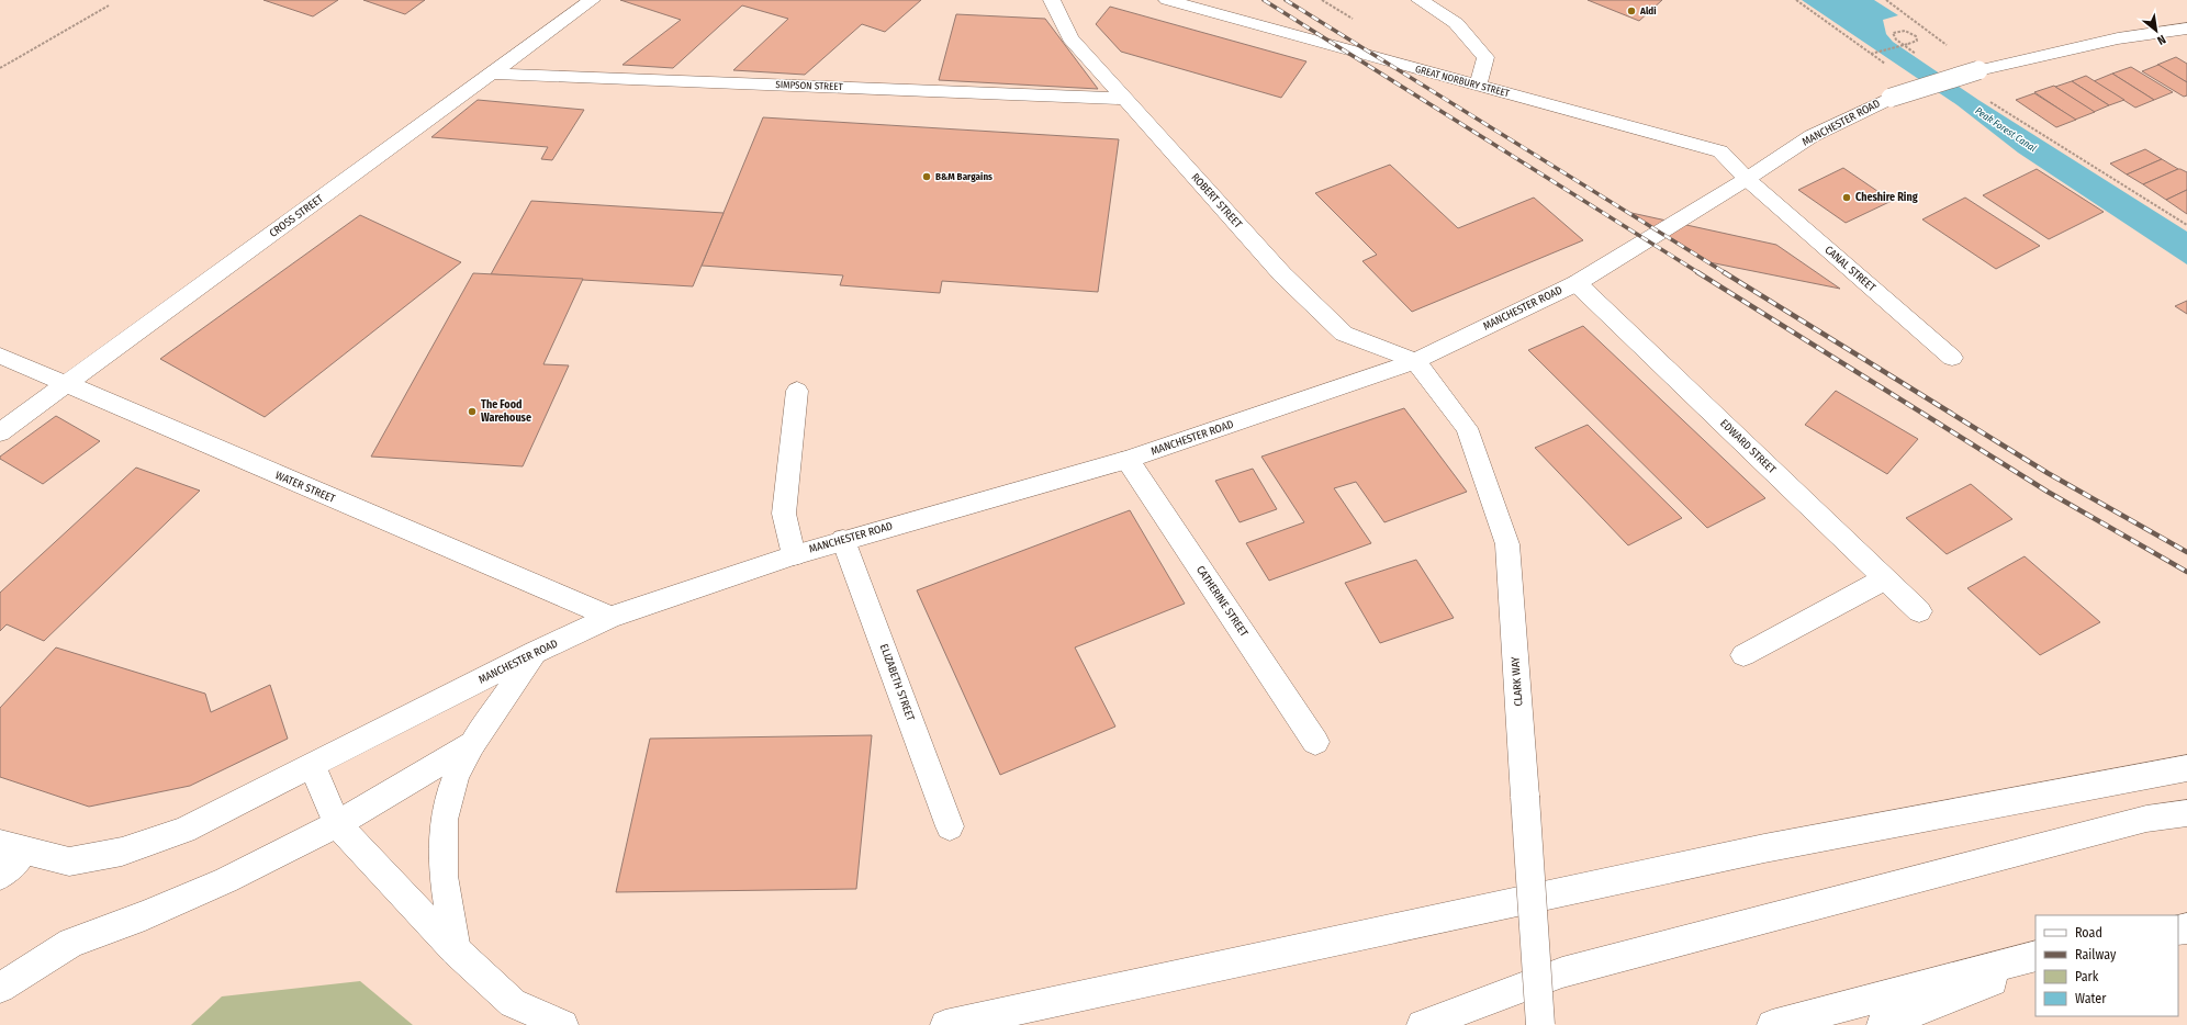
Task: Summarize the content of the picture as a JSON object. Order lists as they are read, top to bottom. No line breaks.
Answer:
{"streets":{"main road":["GREAT NORBURY STREET","SIMPSON STREET","MANCHESTER ROAD","ROBERT STREET","CROSS STREET","CANAL STREET","EDWARD STREET","WATER STREET","CATHERINE STREET","CLARK WAY","ELIZABETH STREET"]},"crossings":[["GREAT NORBURY STREET","MANCHESTER ROAD"],["GREAT NORBURY STREET","CANAL STREET"],["SIMPSON STREET","ROBERT STREET"],["SIMPSON STREET","CROSS STREET"],["MANCHESTER ROAD","ROBERT STREET"],["MANCHESTER ROAD","CANAL STREET"],["MANCHESTER ROAD","EDWARD STREET"],["MANCHESTER ROAD","WATER STREET"],["MANCHESTER ROAD","CATHERINE STREET"],["MANCHESTER ROAD","CLARK WAY"],["MANCHESTER ROAD","ELIZABETH STREET"],["ROBERT STREET","CLARK WAY"],["CROSS STREET","WATER STREET"]],"water":["Peak Forest Canal"],"places":["Aldi","B&M Bargains","Cheshire Ring","The Food Warehouse"],"legend":["Road","Railway","Park","Water"],"north":"bottom right"}
